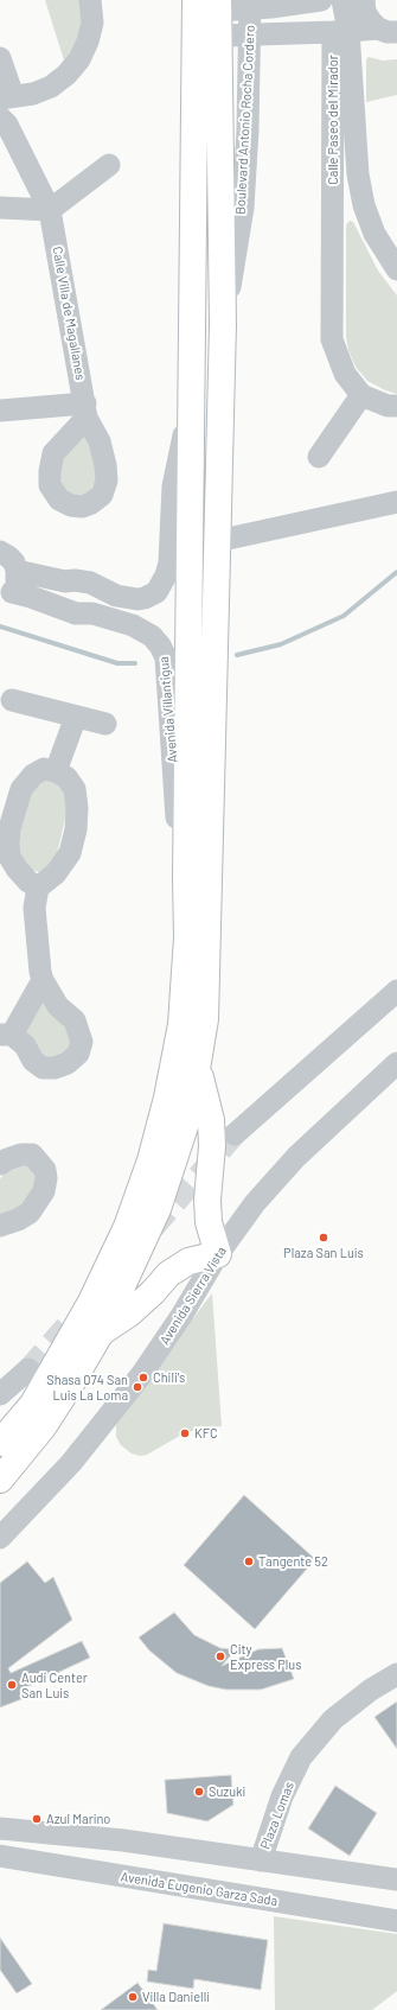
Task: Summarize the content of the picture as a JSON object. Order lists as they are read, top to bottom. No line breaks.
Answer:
{"streets":{"street":["Boulevard Antonio Rocha Cordero","Calle Paseo del Mirador","Calle Villa de Magallanes","Avenida Villantigua","Avenida Sierra Vista","Plaza Lomas","Avenida Eugenio Garza Sada"]},"places":["Plaza San Luis","Chili's","Shasa 074 San Luis La Loma","KFC","Tangente 52","City Express Plus","Audi Center San Luis","Suzuki","Azul Marino","Villa Danielli"]}
